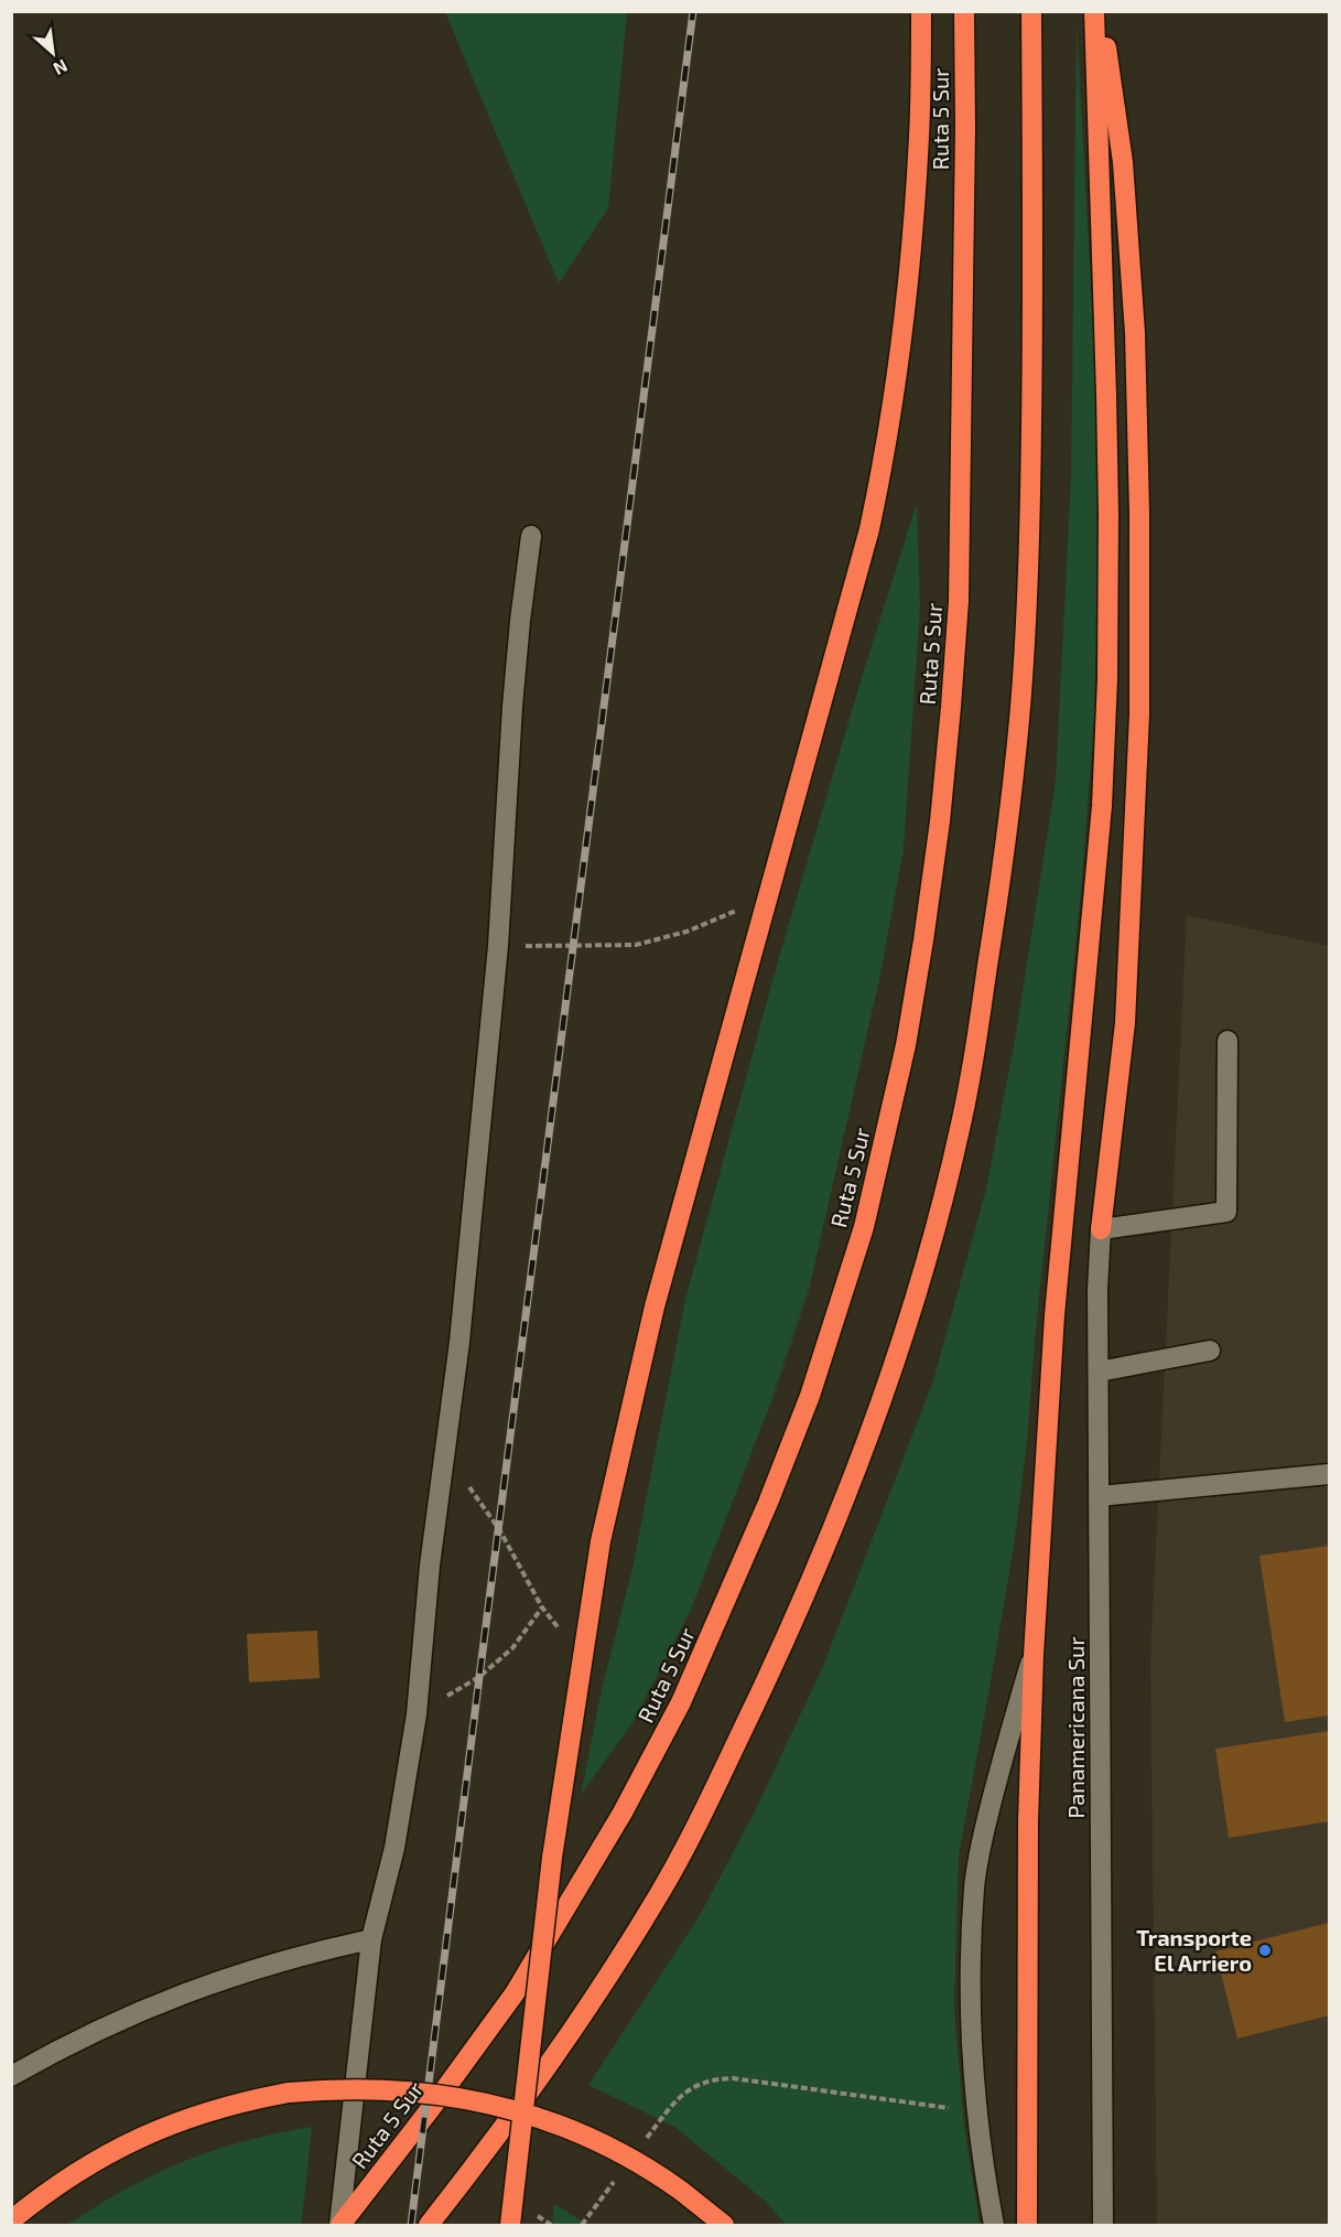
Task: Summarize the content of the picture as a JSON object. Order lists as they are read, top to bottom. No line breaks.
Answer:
{"streets":{"highway":["Ruta 5 Sur"],"street":["Panamericana Sur"]},"places":["Transporte El Arriero"],"north":"bottom right"}
